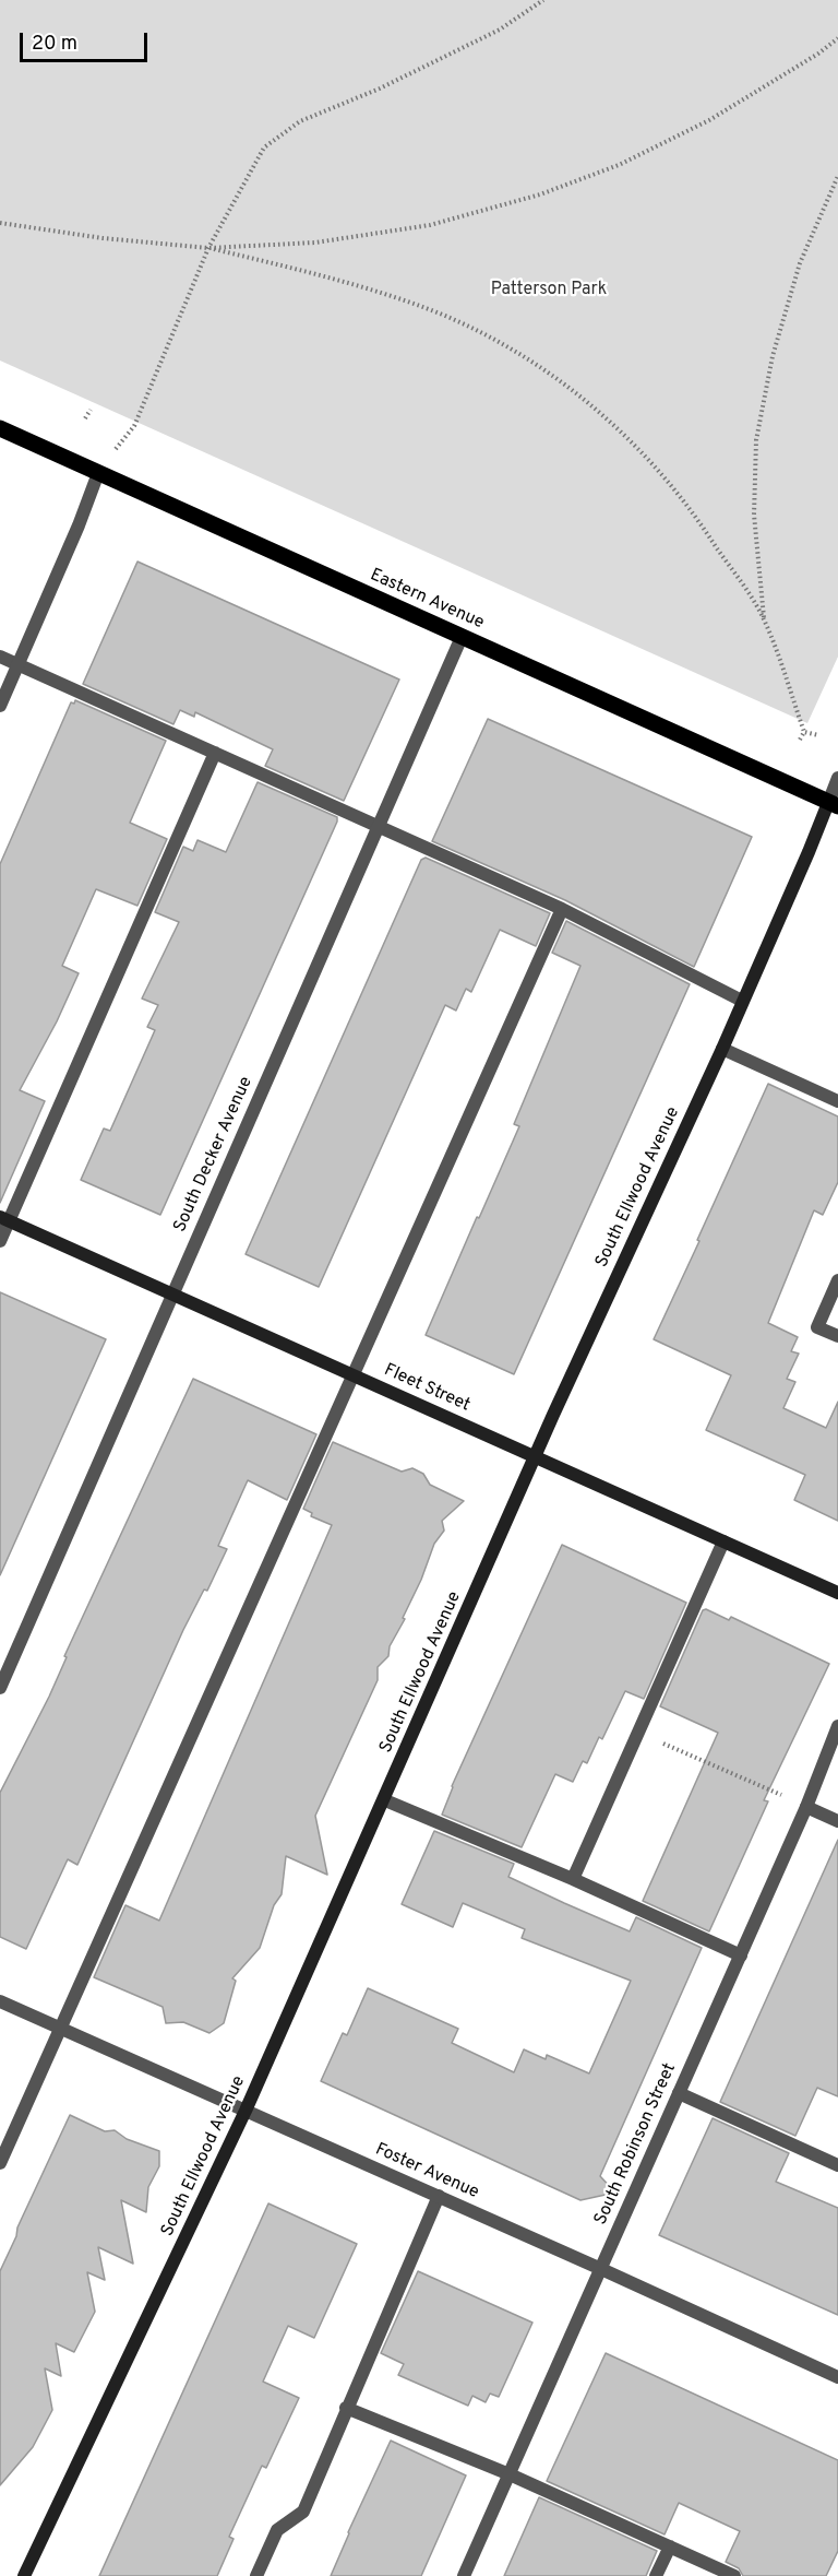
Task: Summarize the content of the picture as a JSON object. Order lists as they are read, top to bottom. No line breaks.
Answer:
{"streets":{"main road":["Eastern Avenue"],"street":["South Decker Avenue","South Ellwood Avenue","Fleet Street","South Robinson Street","Foster Avenue"]},"crossings":[["Eastern Avenue","South Decker Avenue"],["Eastern Avenue","South Ellwood Avenue"],["South Decker Avenue","Fleet Street"],["South Ellwood Avenue","Fleet Street"],["South Ellwood Avenue","Foster Avenue"],["South Robinson Street","Foster Avenue"]],"parks":["Patterson Park"],"scale_bar":"20 m"}
